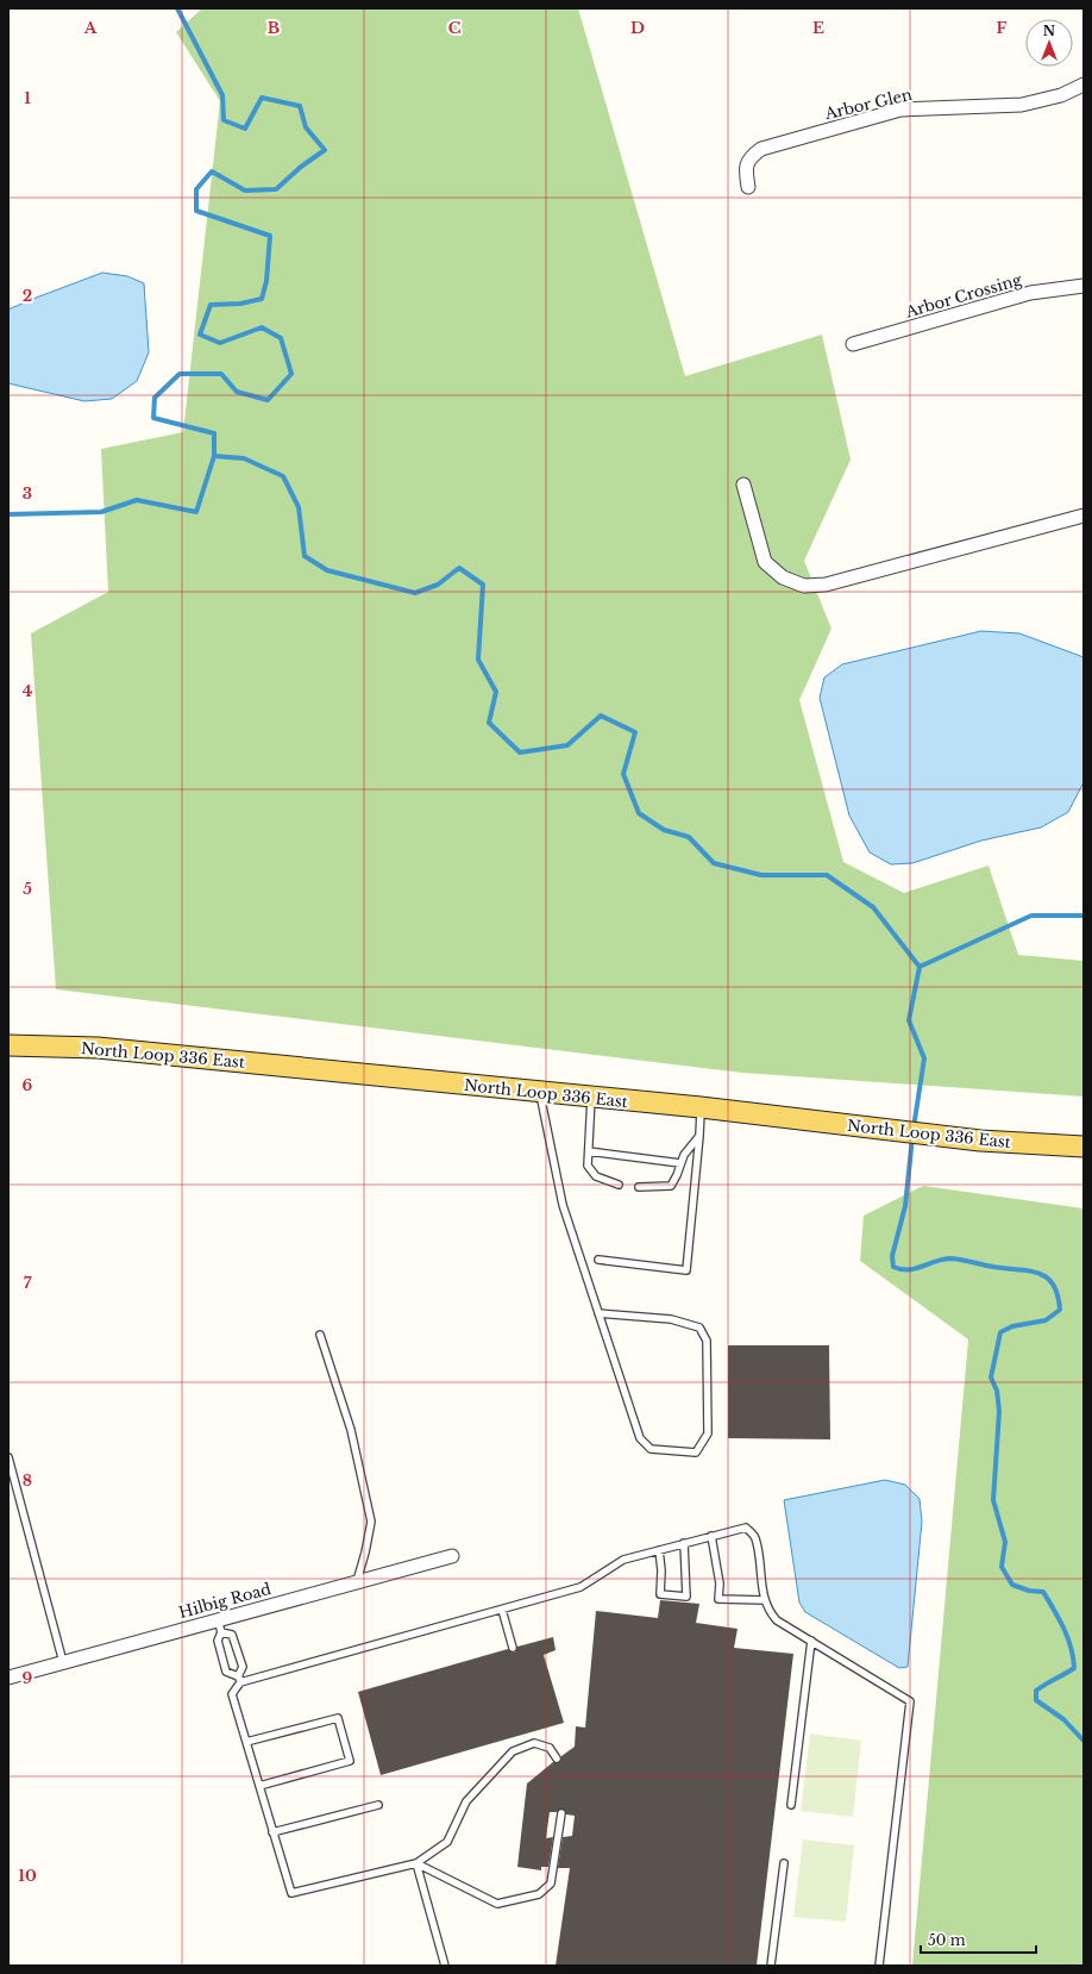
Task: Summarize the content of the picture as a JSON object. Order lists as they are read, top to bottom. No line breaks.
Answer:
{"streets":{"main road":["North Loop 336 East"],"street":["Arbor Glen","Arbor Crossing","Hilbig Road"]},"scale_bar":"50 m","north":"top","grid":{"columns":["A","B","C","D","E","F"],"rows":["1","2","3","4","5","6","7","8","9","10"]}}
